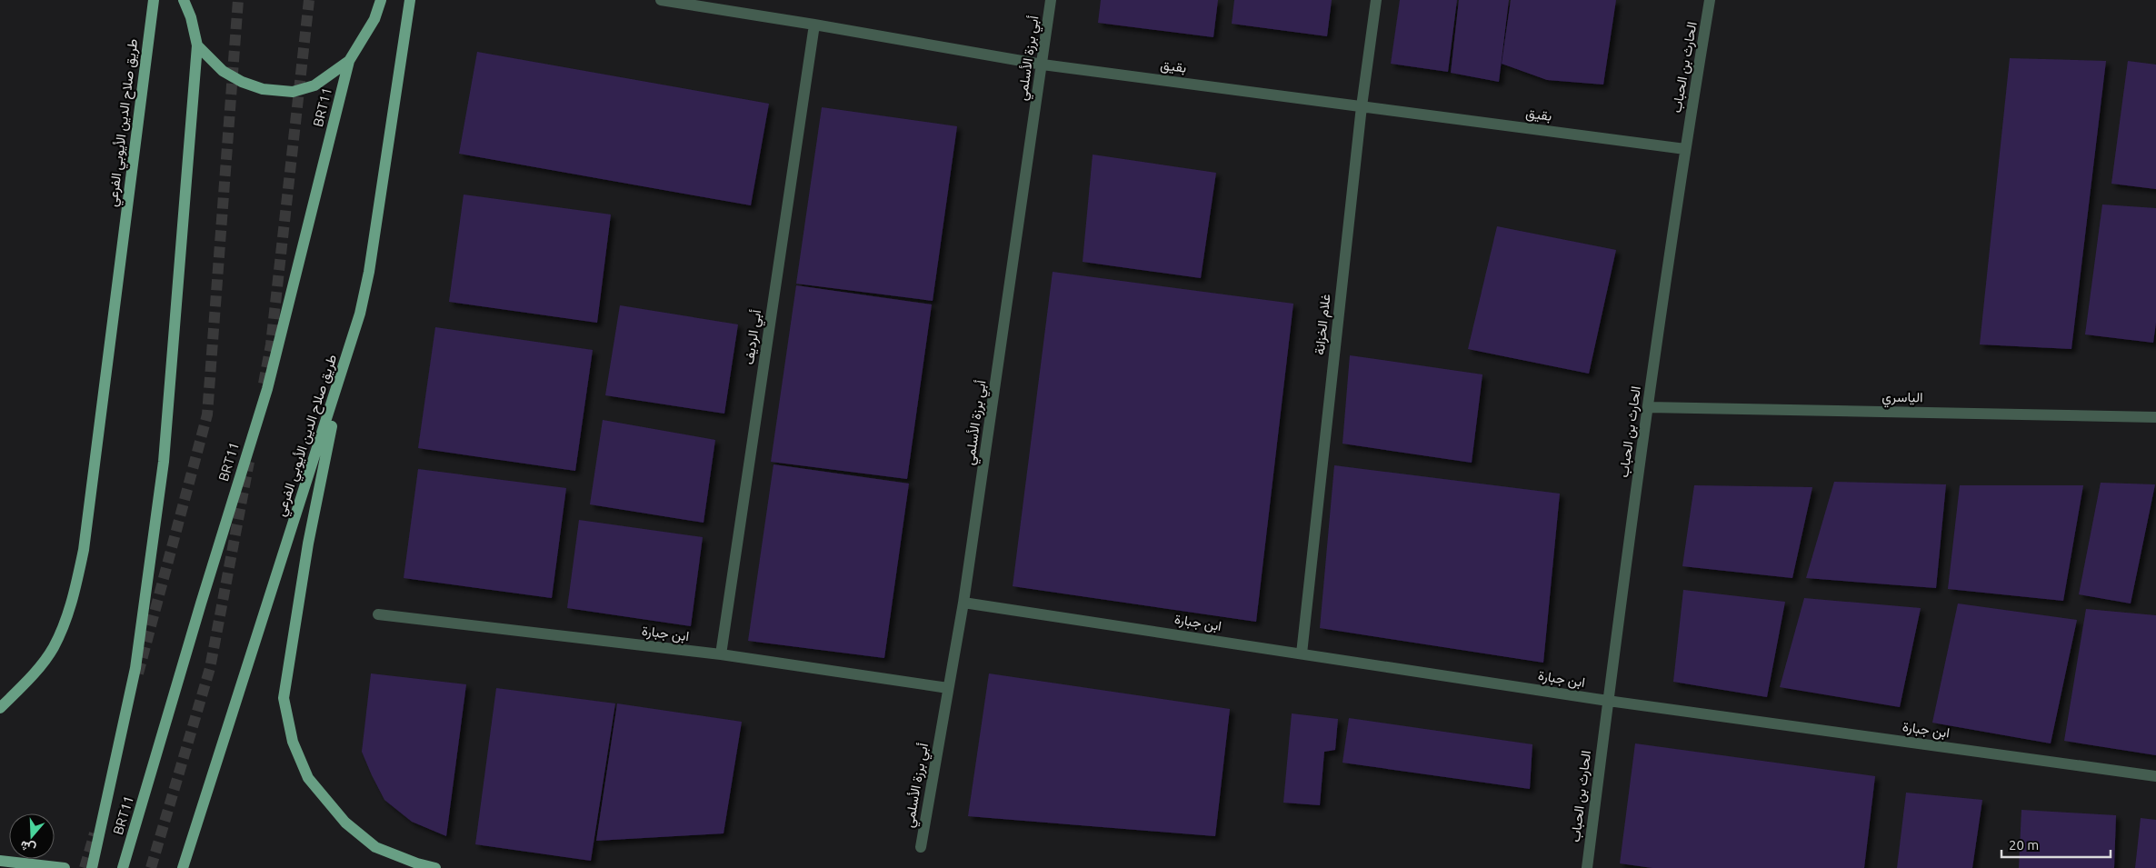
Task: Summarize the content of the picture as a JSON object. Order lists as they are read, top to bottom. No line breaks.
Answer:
{"streets":{"main road":["BRT11","طريق صلاح الدين الأيوبي الفرعي"],"street":["أبي برزة الأسلمي","بقيق","الحارث بن الحباب","غلام الخزانة","أبي الرديف","الياسري","ابن جبارة"]},"crossings":[["أبي برزة الأسلمي","بقيق"],["أبي برزة الأسلمي","ابن جبارة"],["بقيق","الحارث بن الحباب"],["بقيق","غلام الخزانة"],["بقيق","أبي الرديف"],["الحارث بن الحباب","الياسري"],["الحارث بن الحباب","ابن جبارة"],["غلام الخزانة","ابن جبارة"],["أبي الرديف","ابن جبارة"]],"scale_bar":"20 m","north":"bottom"}
